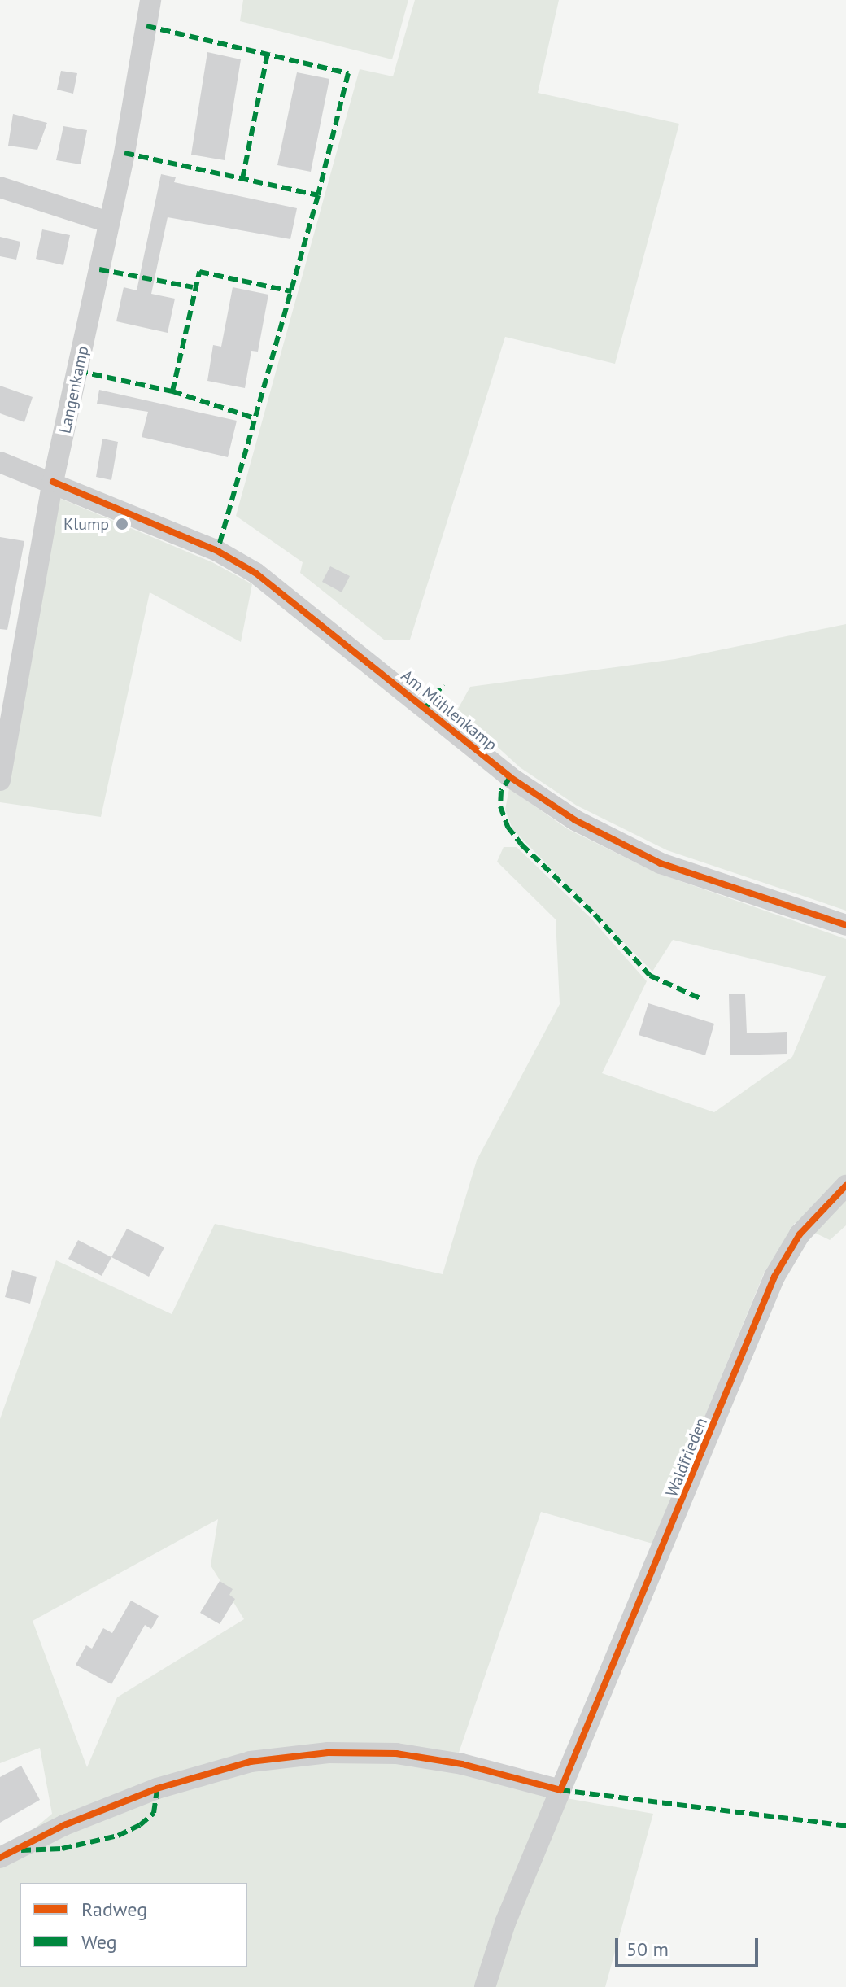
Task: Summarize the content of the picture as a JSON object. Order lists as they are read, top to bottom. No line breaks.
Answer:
{"streets":{"street":["Langenkamp","Am Mühlenkamp","Waldfrieden"]},"crossings":[["Langenkamp","Am Mühlenkamp"]],"places":["Klump"],"legend":["Radweg","Weg"],"scale_bar":"50 m"}
